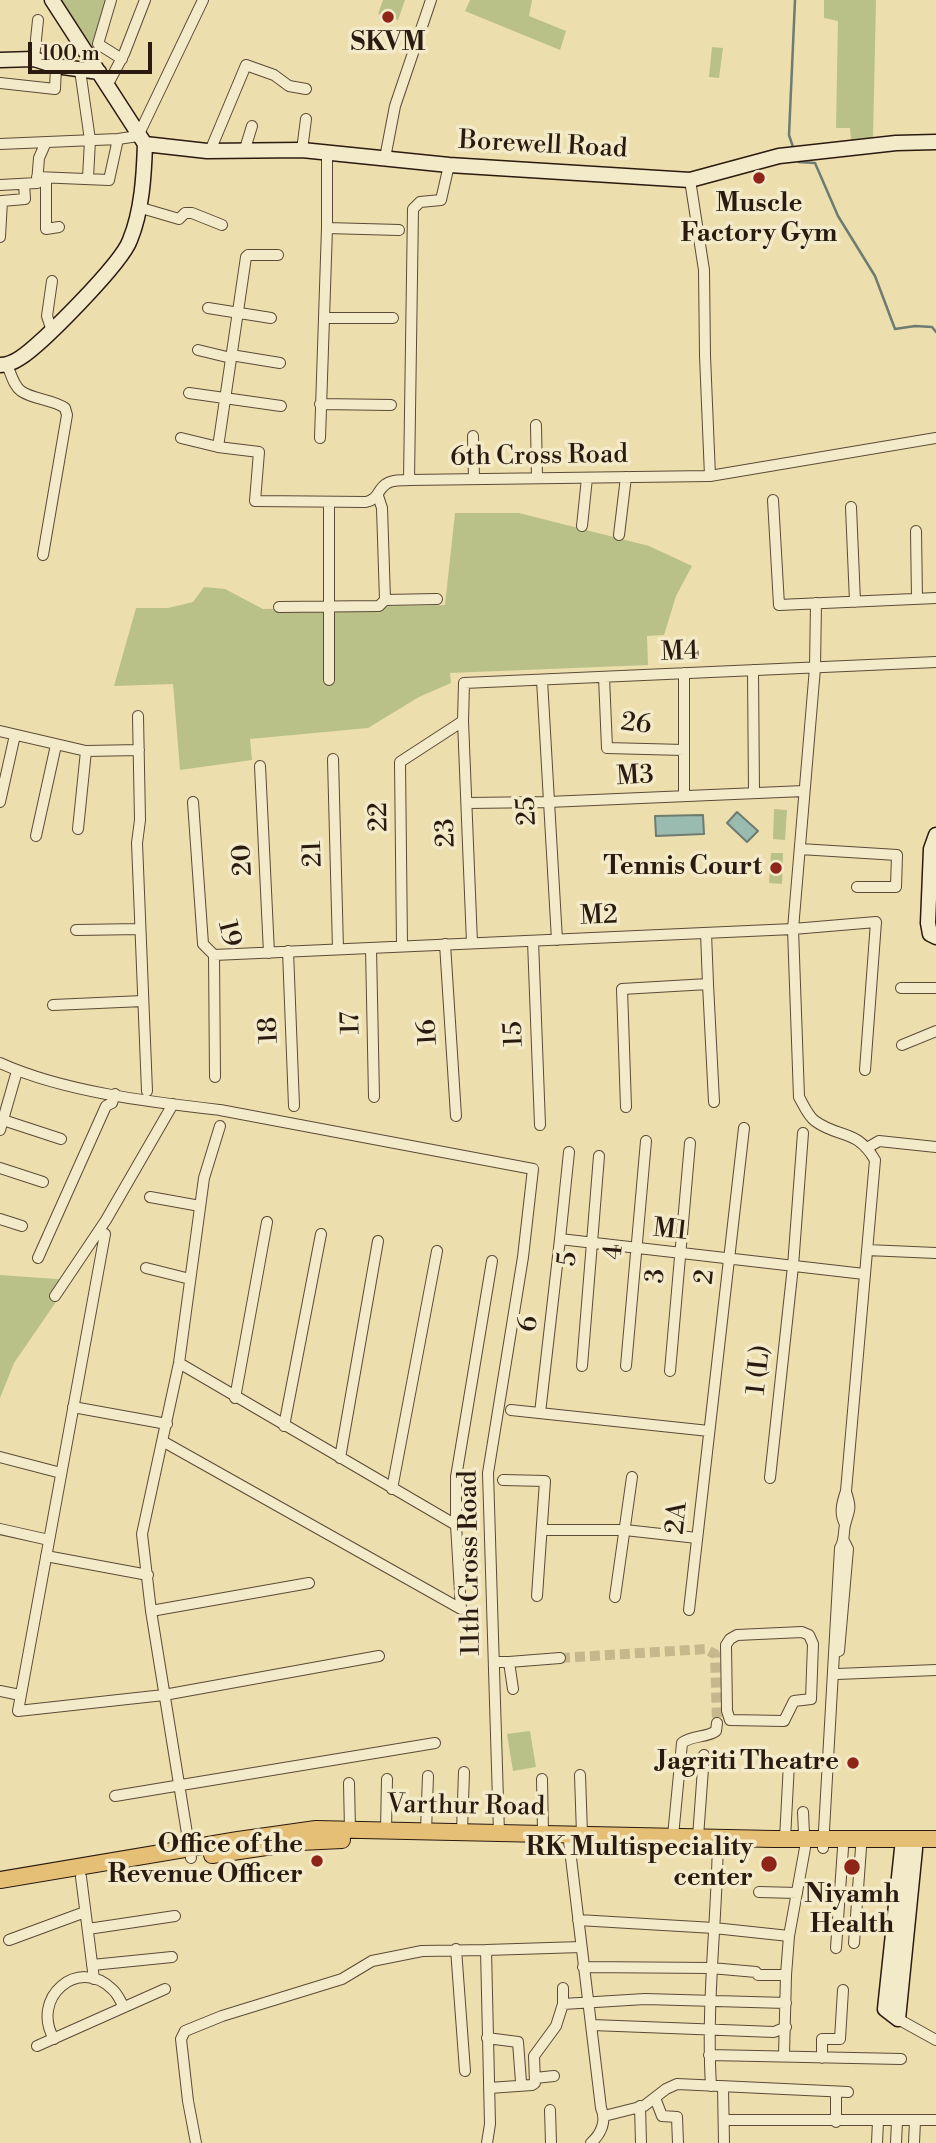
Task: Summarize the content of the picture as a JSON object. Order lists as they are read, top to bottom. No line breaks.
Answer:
{"streets":{"main road":["Varthur Road"],"street":["Borewell Road","6th Cross Road","M4","26","M3","25","22","23","21","20","M2","19","17","18","16","15","M1","4","5","3","2","6","1 (L)","2A","11th Cross Road"]},"crossings":[["M4","26"],["M4","25"],["M4","22"],["M4","23"],["M3","25"],["M3","23"],["25","M2"],["22","23"],["22","M2"],["23","M2"],["21","M2"],["20","M2"],["M2","19"],["M2","17"],["M2","18"],["M2","16"],["M2","15"],["M1","4"],["M1","5"],["M1","3"],["M1","2"],["M1","6"],["M1","1 (L)"],["2","2A"],["11th Cross Road","Varthur Road"]],"places":["SKVM","Muscle Factory Gym","Tennis Court","Jagriti Theatre","Office of the Revenue Officer","RK Multispeciality center","Niyamh Health"],"scale_bar":"100 m"}
